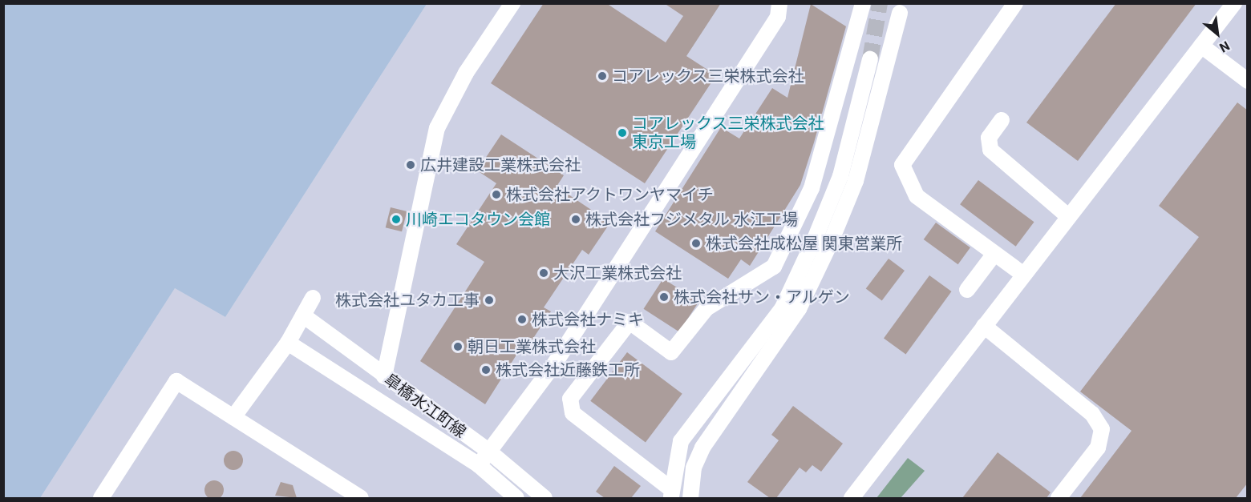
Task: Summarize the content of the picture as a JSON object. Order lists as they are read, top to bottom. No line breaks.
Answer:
{"streets":{"street":["皐橋水江町線"]},"places":["コアレックス三栄株式会社","コアレックス三栄株式会社 東京工場","広井建設工業株式会社","株式会社アクトワンヤマイチ","川崎エコタウン会館","株式会社フジメタル 水江工場","株式会社成松屋 関東営業所","大沢工業株式会社","株式会社サン・アルゲン","株式会社ユタカ工事","株式会社ナミキ","朝日工業株式会社","株式会社近藤鉄工所"],"north":"bottom right"}
